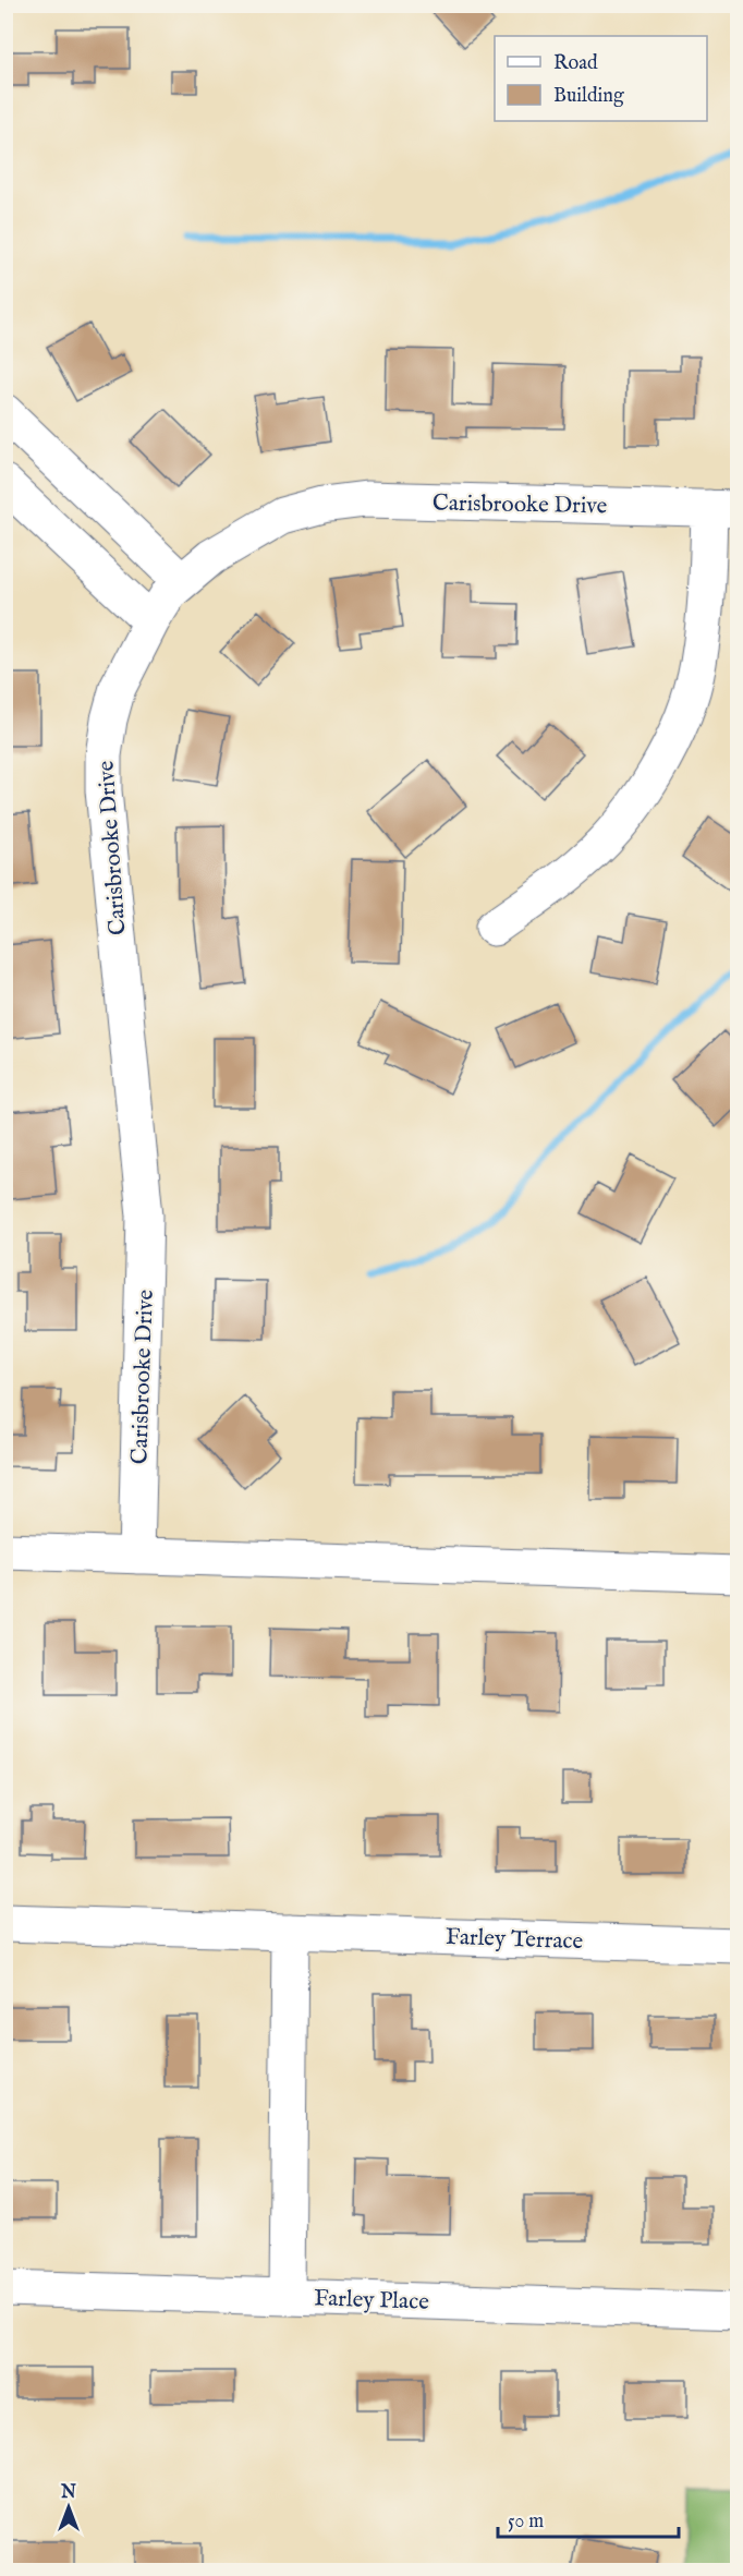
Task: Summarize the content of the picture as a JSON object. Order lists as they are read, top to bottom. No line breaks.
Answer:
{"streets":{"street":["Carisbrooke Drive","Farley Terrace","Farley Place"]},"legend":["Road","Building"],"scale_bar":"50 m","north":"top"}
